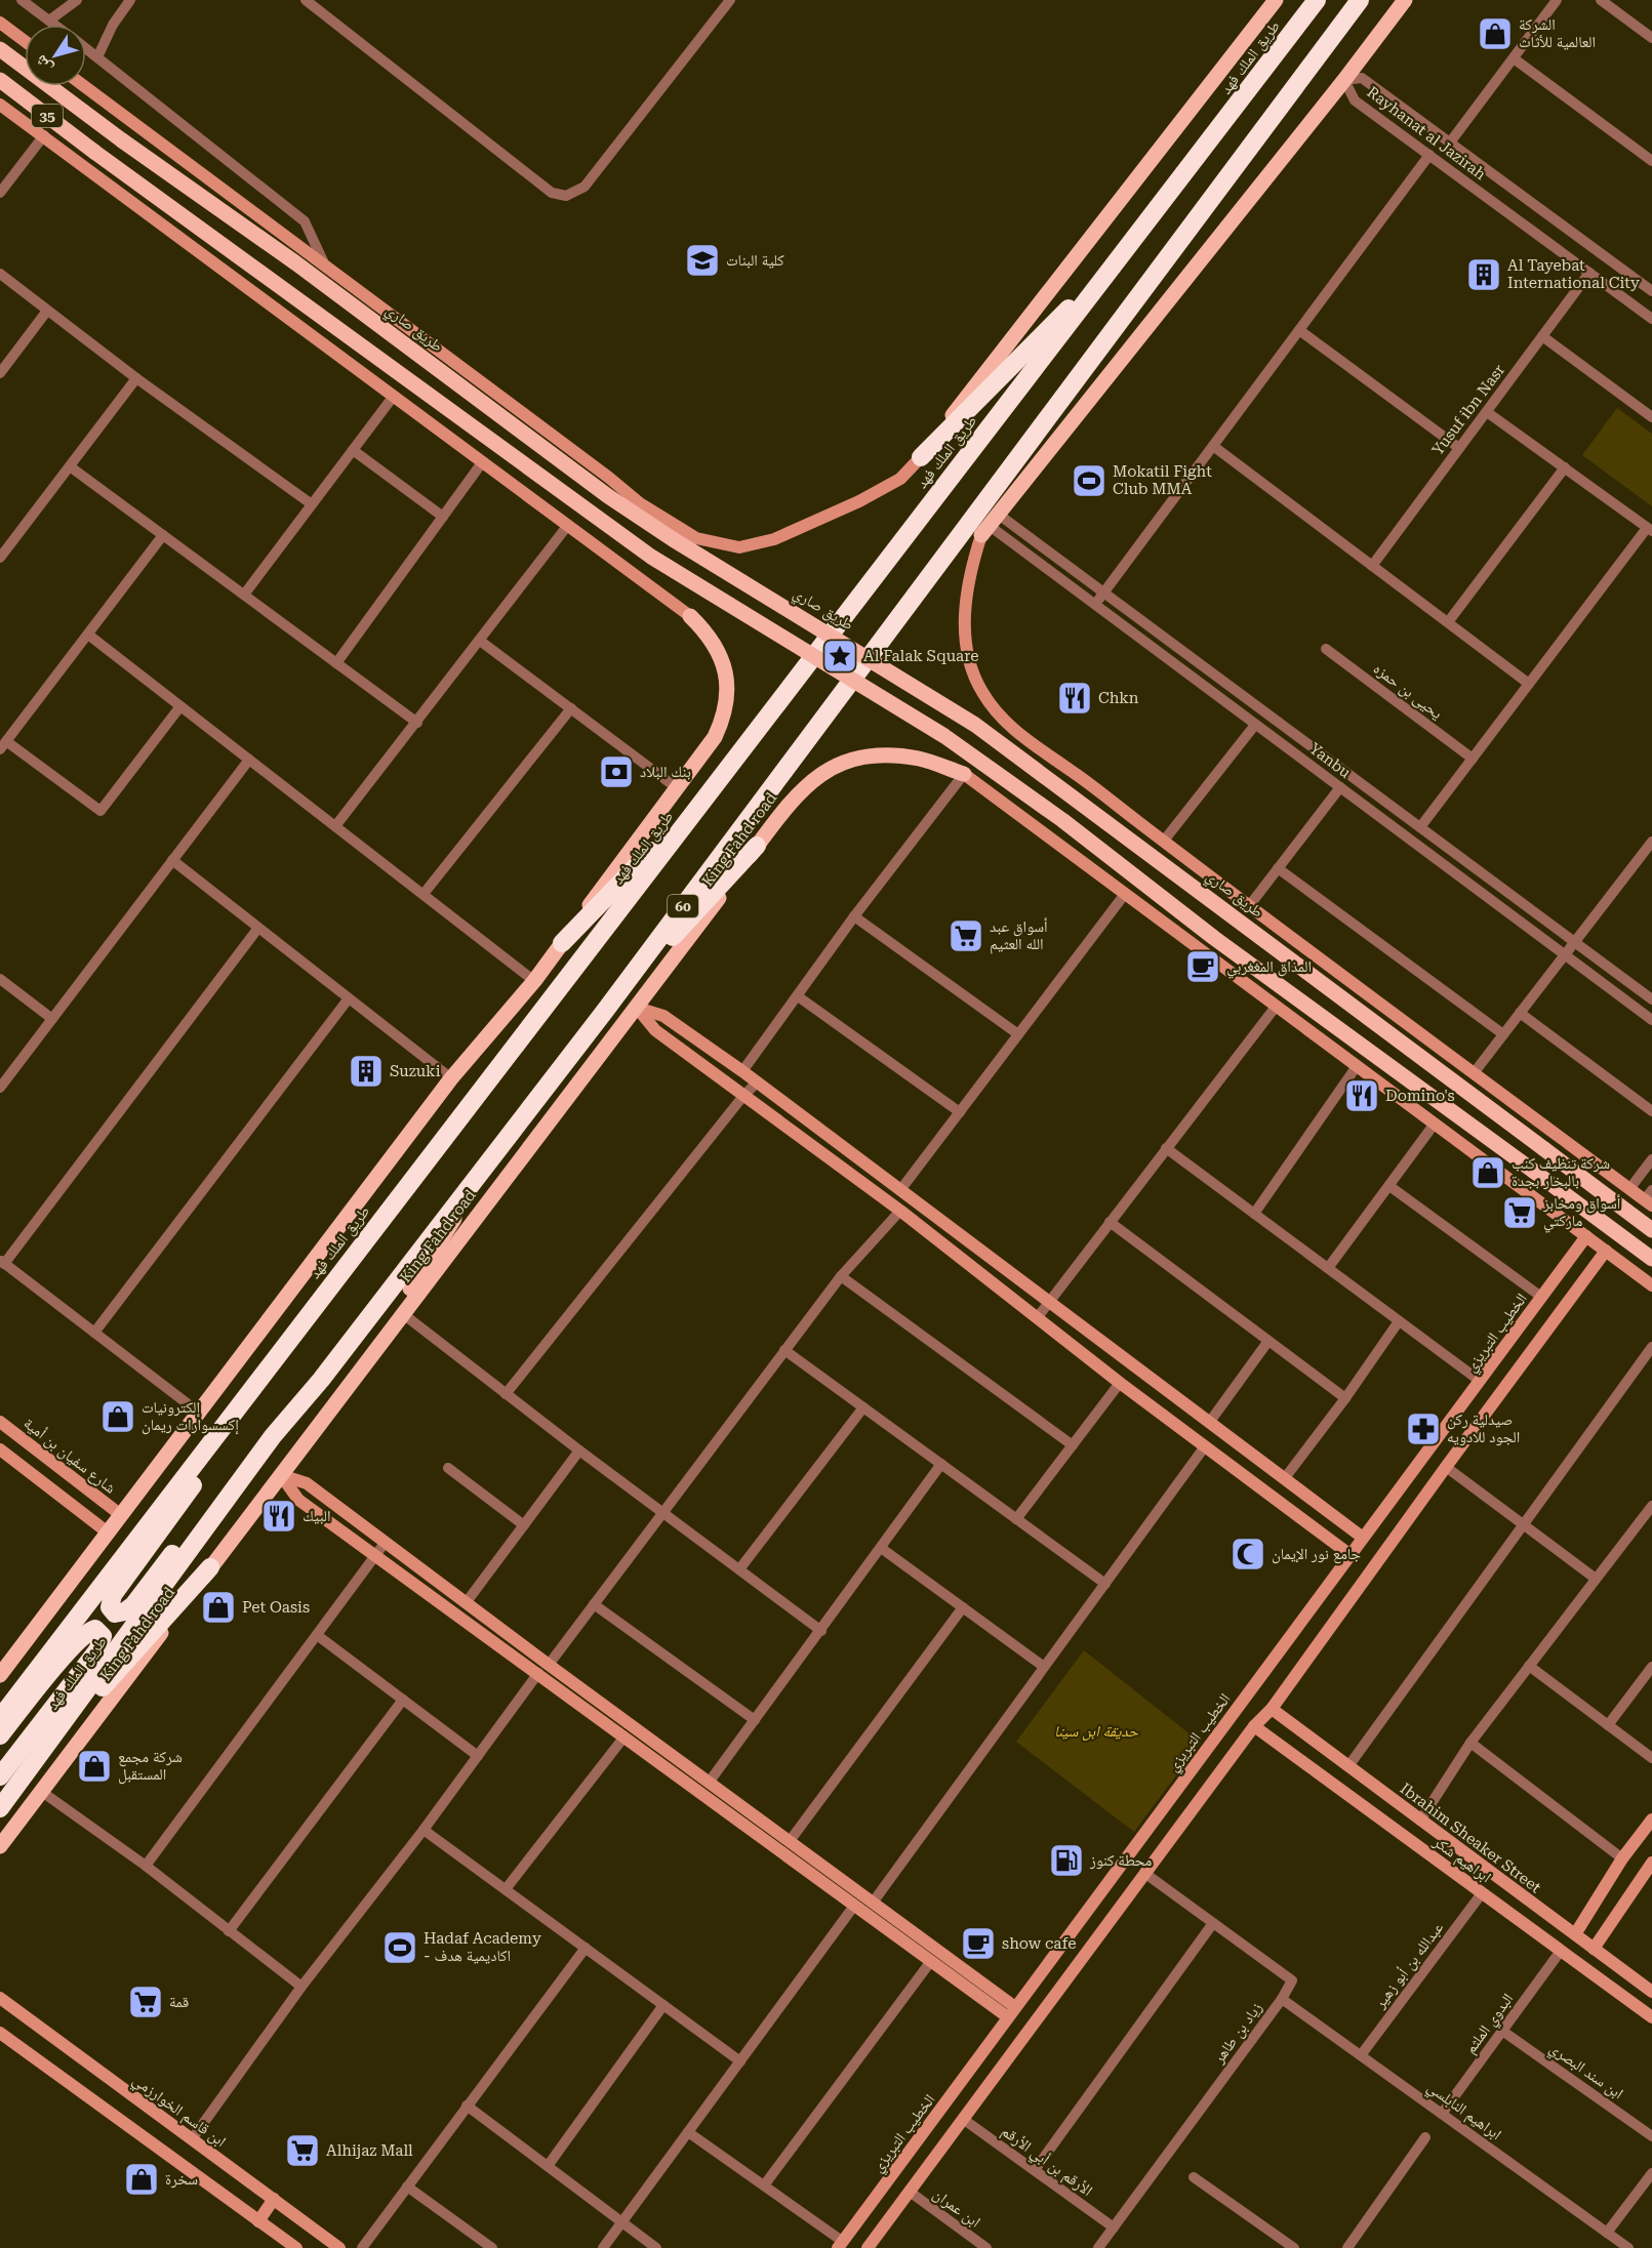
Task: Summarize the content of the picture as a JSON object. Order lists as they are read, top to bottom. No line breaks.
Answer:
{"streets":{"highway":["طريق الملك فهد","60"],"main road":["35","طريق صاري","King Fahd road"],"street":["Rayhanat al Jazirah","Yusuf ibn Nasr","يحيى بن حمزه","Yanbu","الخطيب التبريزي","شارع سفيان بن أمية","Ibrahim Sheaker Street","ابراهيم شكر","عبدالله بن أبو زهير","البدوي الملثم","زياد بن طاهر","ابن سند البصري","ابن قاسم الخوارزمي","ابراهيم النابلسي","الأرقم بن أبي الأرقم","ابن عمران"]},"crossings":[["طريق الملك فهد","King Fahd road"],["طريق الملك فهد","شارع سفيان بن أمية"],["Rayhanat al Jazirah","Yusuf ibn Nasr"],["ابراهيم شكر","عبدالله بن أبو زهير"],["ابراهيم شكر","البدوي الملثم"],["عبدالله بن أبو زهير","ابراهيم النابلسي"],["البدوي الملثم","ابن سند البصري"],["البدوي الملثم","ابراهيم النابلسي"],["زياد بن طاهر","ابراهيم النابلسي"],["زياد بن طاهر","الأرقم بن أبي الأرقم"]],"parks":["حديقة ابن سينا"],"places":{"shop":["الشركة العالمية للأثاث","شركة تنظيف كنب بالبخار بجدة","إلكترونيات إكسسوارات ريمان","Pet Oasis","شركة مجمع المستقبل","سخرة"],"school or university":["كلية البنات"],"building":["Al Tayebat International City","Suzuki"],"sports":["Mokatil Fight Club MMA","Hadaf Academy - اكاديمية هدف"],"place":["Al Falak Square"],"restaurant":["Chkn","Domino's","البيك"],"bank":["بنك البلاد"],"supermarket":["أسواق عبد الله العثيم","أسواق ومخابز ماركتي","قمة","Alhijaz Mall"],"cafe":["المذاق المغغربي","show cafe"],"pharmacy":["صيدلية ركن الجود للادويه"],"mosque":["جامع نور الإيمان"],"fuel station":["محطة كنوز"]},"north":"bottom left"}
